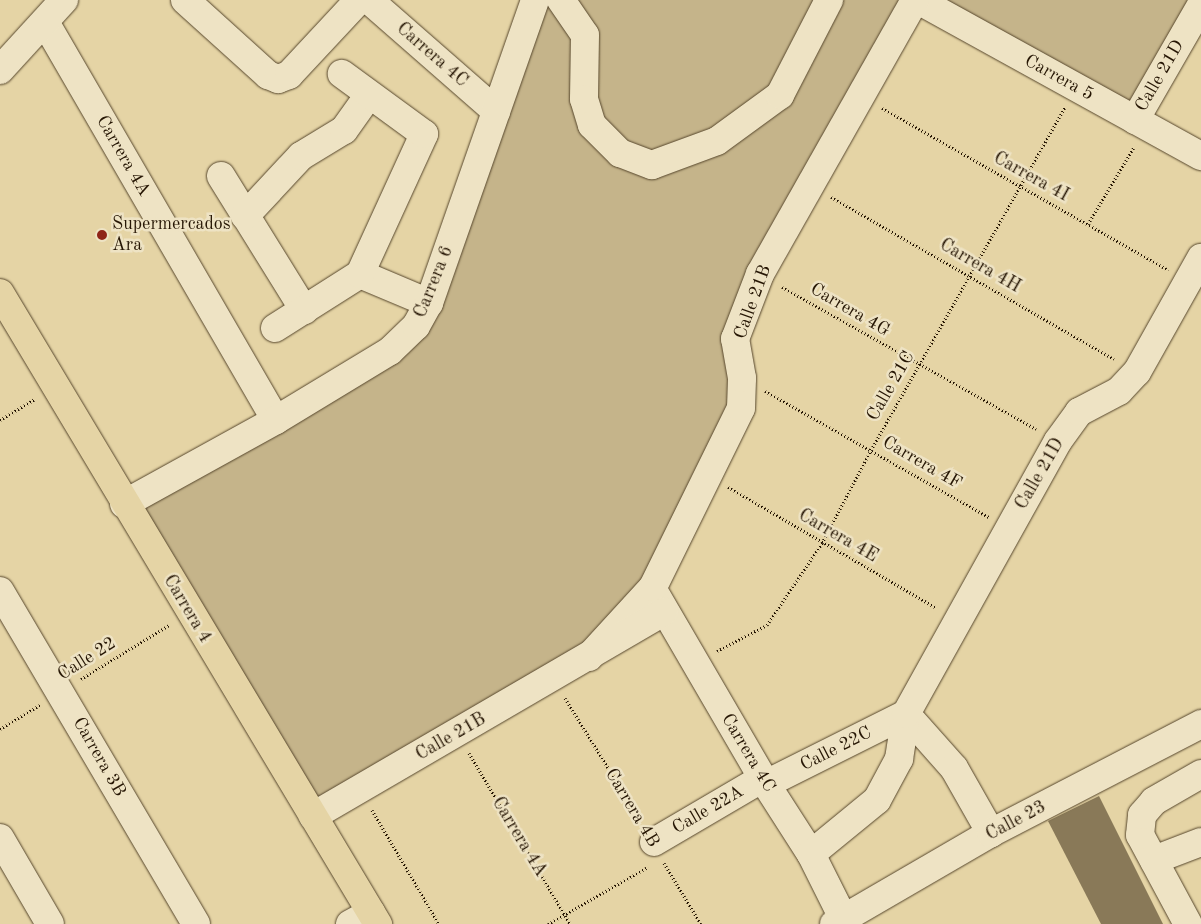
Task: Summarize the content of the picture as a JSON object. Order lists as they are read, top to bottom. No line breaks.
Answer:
{"streets":{"main road":["Carrera 4"],"street":["Carrera 4C","Calle 21D","Carrera 5","Carrera 4A","Carrera 6","Calle 21B","Calle 22C","Carrera 3B","Calle 22A","Calle 23"],"path":["Carrera 4I","Carrera 4H","Carrera 4G","Calle 21C","Carrera 4F","Carrera 4E","Calle 22","Carrera 4B"]},"crossings":[["Carrera 4C","Calle 21D"],["Carrera 4C","Carrera 6"],["Carrera 4C","Calle 21B"],["Carrera 4C","Calle 21C"],["Carrera 4C","Calle 22C"],["Carrera 4C","Calle 22A"],["Carrera 4C","Calle 23"],["Calle 21D","Carrera 5"],["Calle 21D","Carrera 4I"],["Calle 21D","Carrera 4H"],["Calle 21D","Carrera 4G"],["Calle 21D","Carrera 4F"],["Calle 21D","Carrera 4E"],["Calle 21D","Calle 22C"],["Carrera 5","Calle 21B"],["Carrera 5","Calle 21C"],["Carrera 4A","Carrera 6"],["Carrera 4I","Calle 21B"],["Carrera 4I","Calle 21C"],["Carrera 4H","Calle 21B"],["Carrera 4H","Calle 21C"],["Carrera 6","Carrera 4"],["Calle 21B","Carrera 4G"],["Calle 21B","Carrera 4F"],["Calle 21B","Carrera 4E"],["Calle 21B","Carrera 4"],["Carrera 4G","Calle 21C"],["Calle 21C","Carrera 4F"],["Calle 21C","Carrera 4E"],["Carrera 4","Calle 22"],["Calle 22","Carrera 3B"],["Calle 22C","Calle 22A"],["Carrera 4B","Calle 22A"]],"places":["Supermercados Ara"]}
